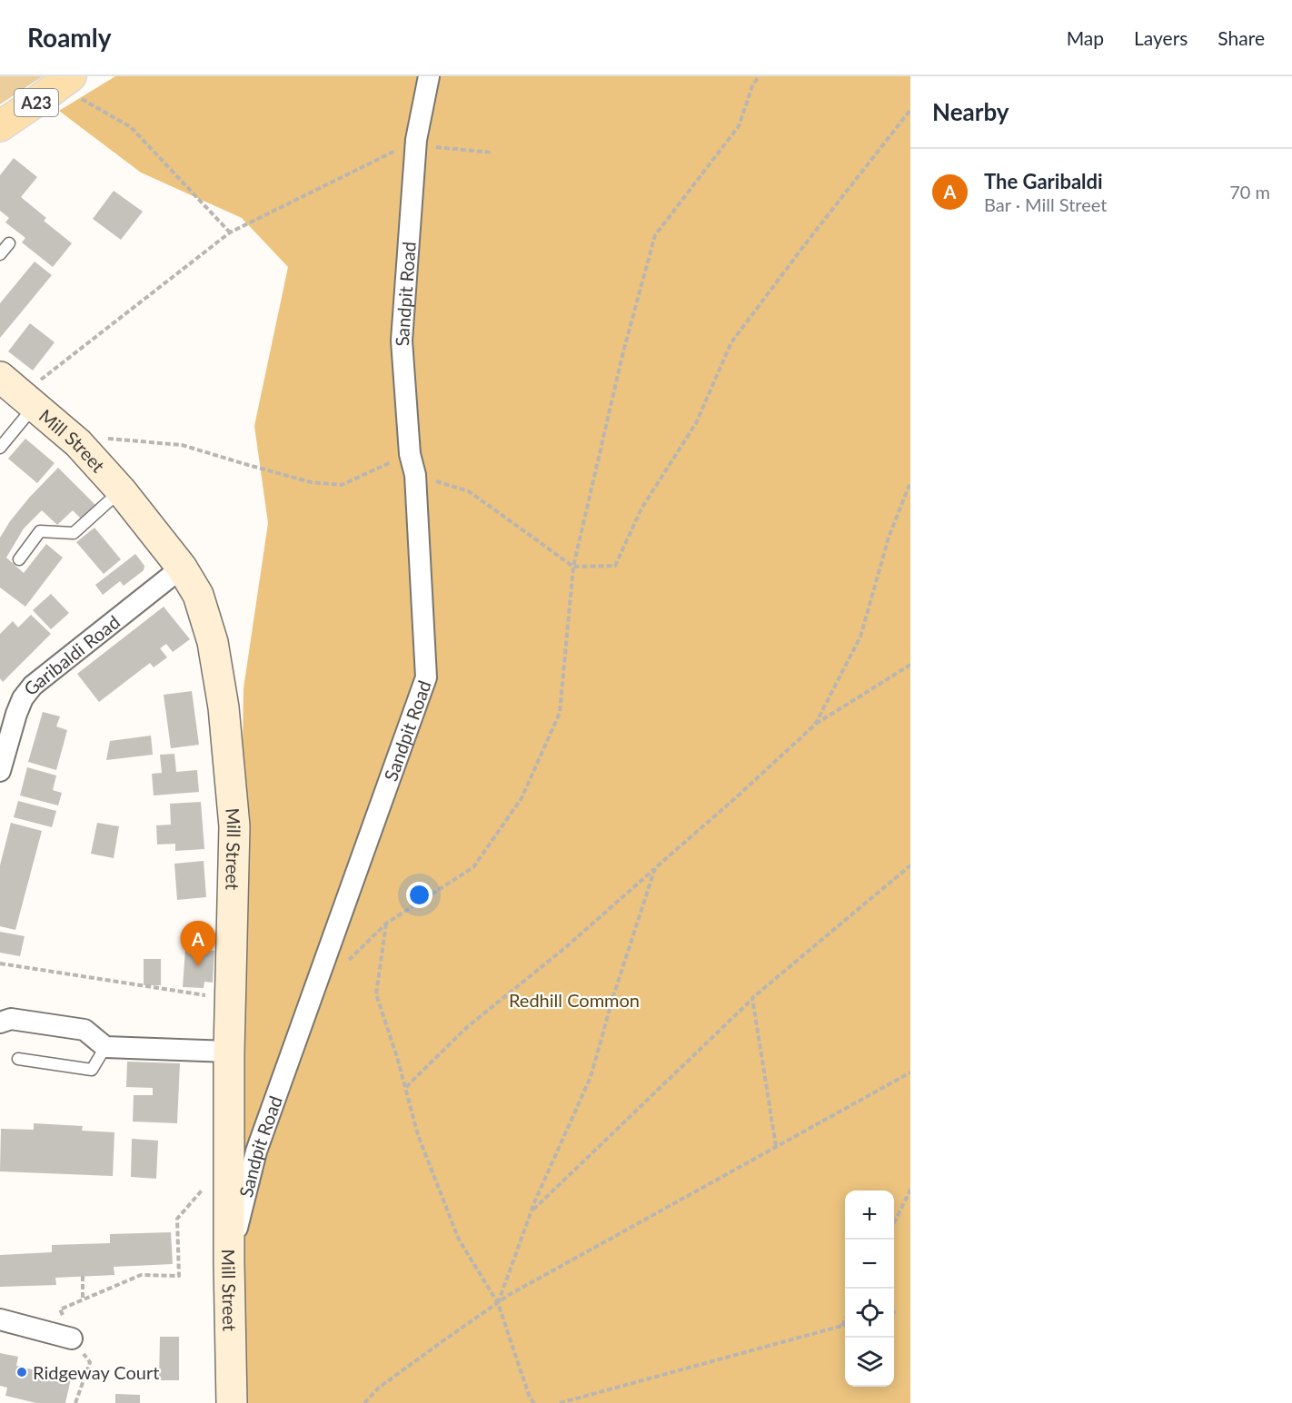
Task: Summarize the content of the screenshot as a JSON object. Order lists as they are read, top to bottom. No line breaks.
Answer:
{"streets":{"main road":["A23"],"street":["Sandpit Road","Mill Street","Garibaldi Road"]},"crossings":[["Sandpit Road","Mill Street"],["Mill Street","Garibaldi Road"]],"parks":["Redhill Common"],"places":["Ridgeway Court"],"page":{"header":"Roamly","nav":["Map","Layers","Share"],"heading":"Nearby","list":[{"mark":"A","name":"The Garibaldi","note":"Bar · Mill Street","value":"70 m"}],"pins":"A","map_buttons":["+","−"]}}
